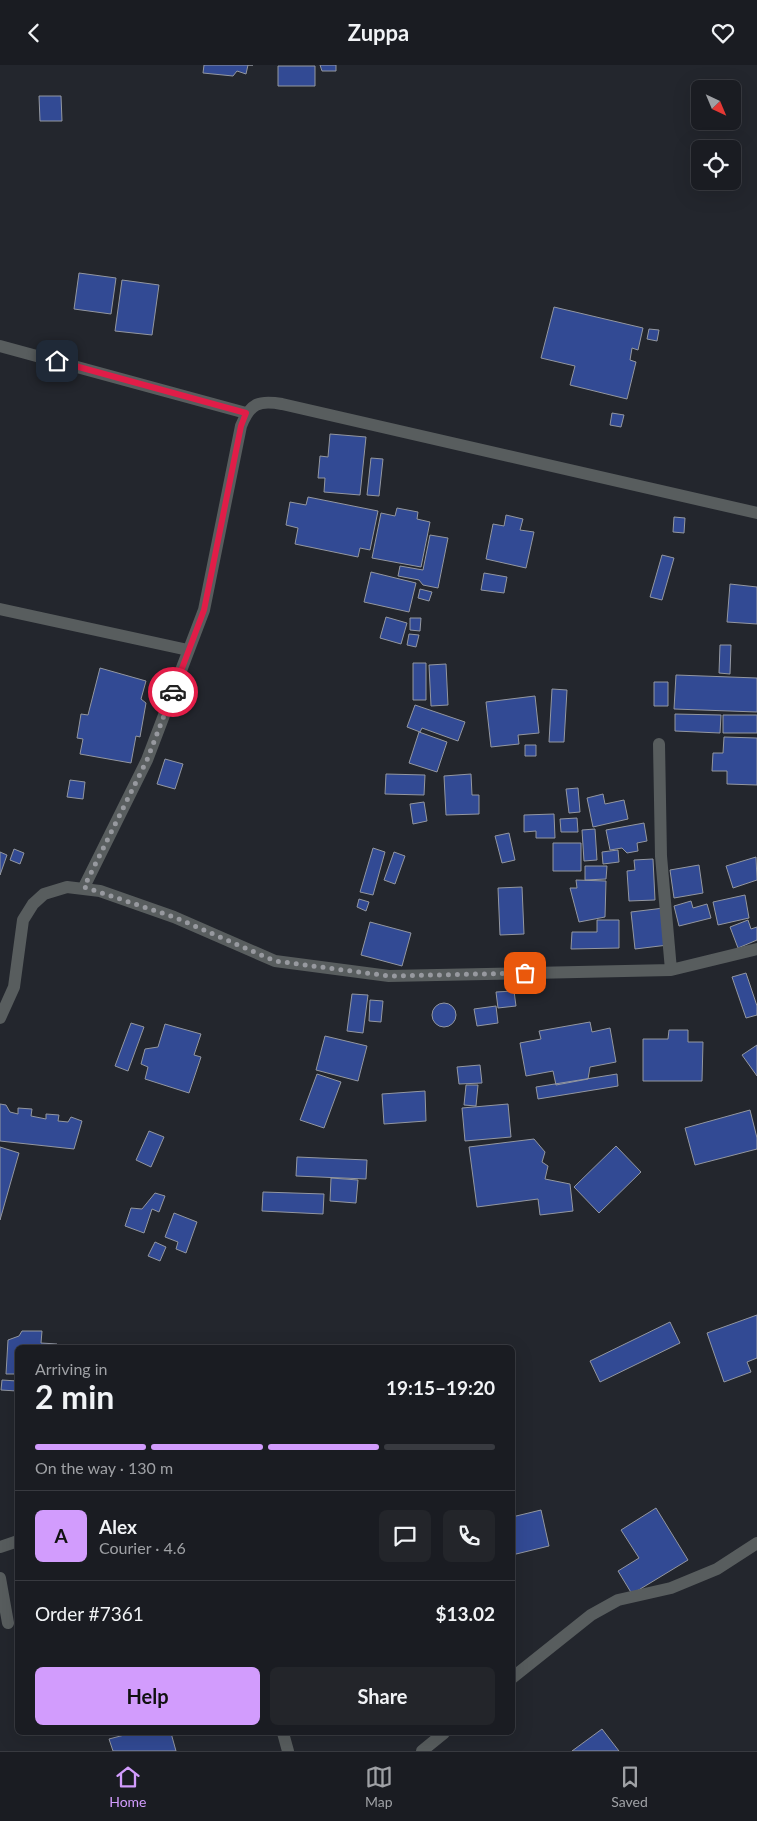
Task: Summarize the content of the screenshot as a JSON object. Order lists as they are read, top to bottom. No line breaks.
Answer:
{"north":"bottom right","page":{"header":"Zuppa","heading":["2 min","Arriving in","19:15–19:20"],"panel":["Alex","Courier · 4.6","Order #7361","$13.02"],"bar":"On the way · 130 m","round":"A","buttons":["Help","Share"],"tabs":["Home","Map","Saved"]}}
